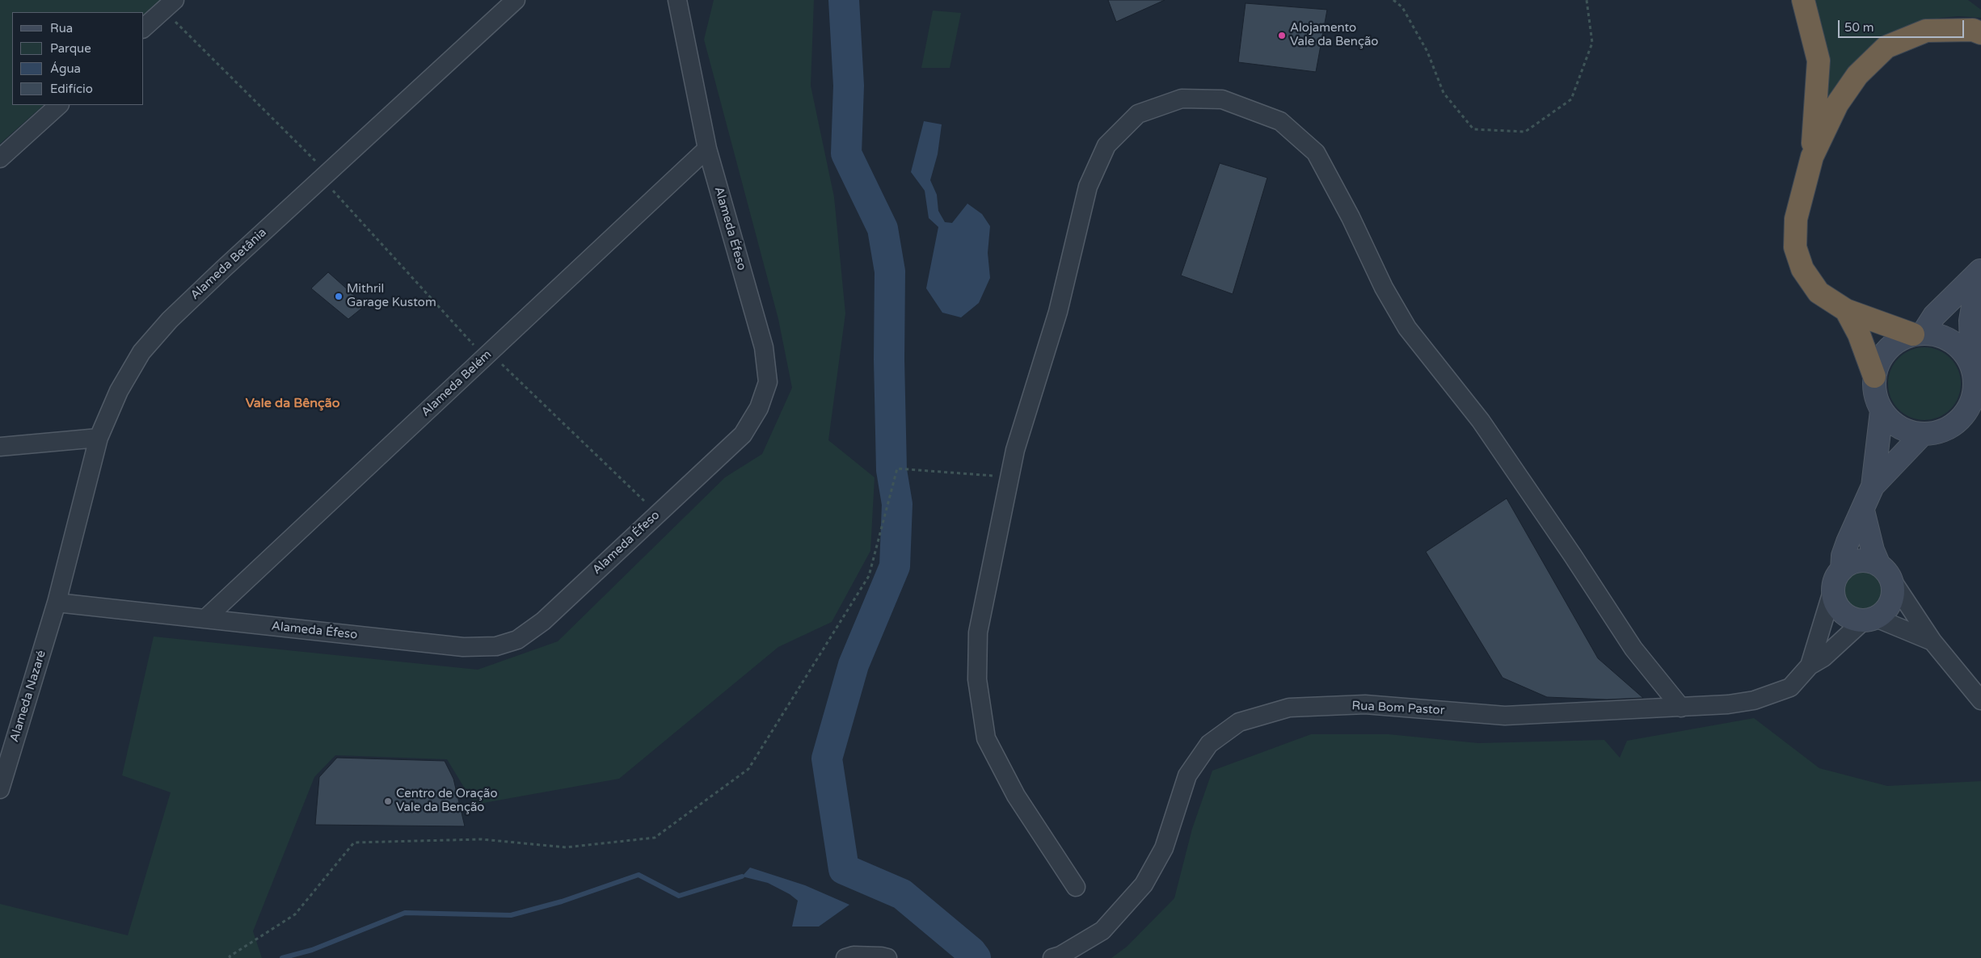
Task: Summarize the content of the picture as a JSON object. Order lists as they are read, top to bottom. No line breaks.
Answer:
{"streets":{"street":["Alameda Éfeso","Alameda Betânia","Alameda Belém","Alameda Nazaré","Rua Bom Pastor"]},"crossings":[["Alameda Éfeso","Alameda Betânia"],["Alameda Éfeso","Alameda Belém"],["Alameda Éfeso","Alameda Nazaré"],["Alameda Betânia","Alameda Nazaré"]],"districts":["Vale da Bênção"],"places":["Alojamento Vale da Benção","Mithril Garage Kustom","Centro de Oração Vale da Benção"],"legend":["Rua","Parque","Água","Edifício"],"scale_bar":"50 m"}
